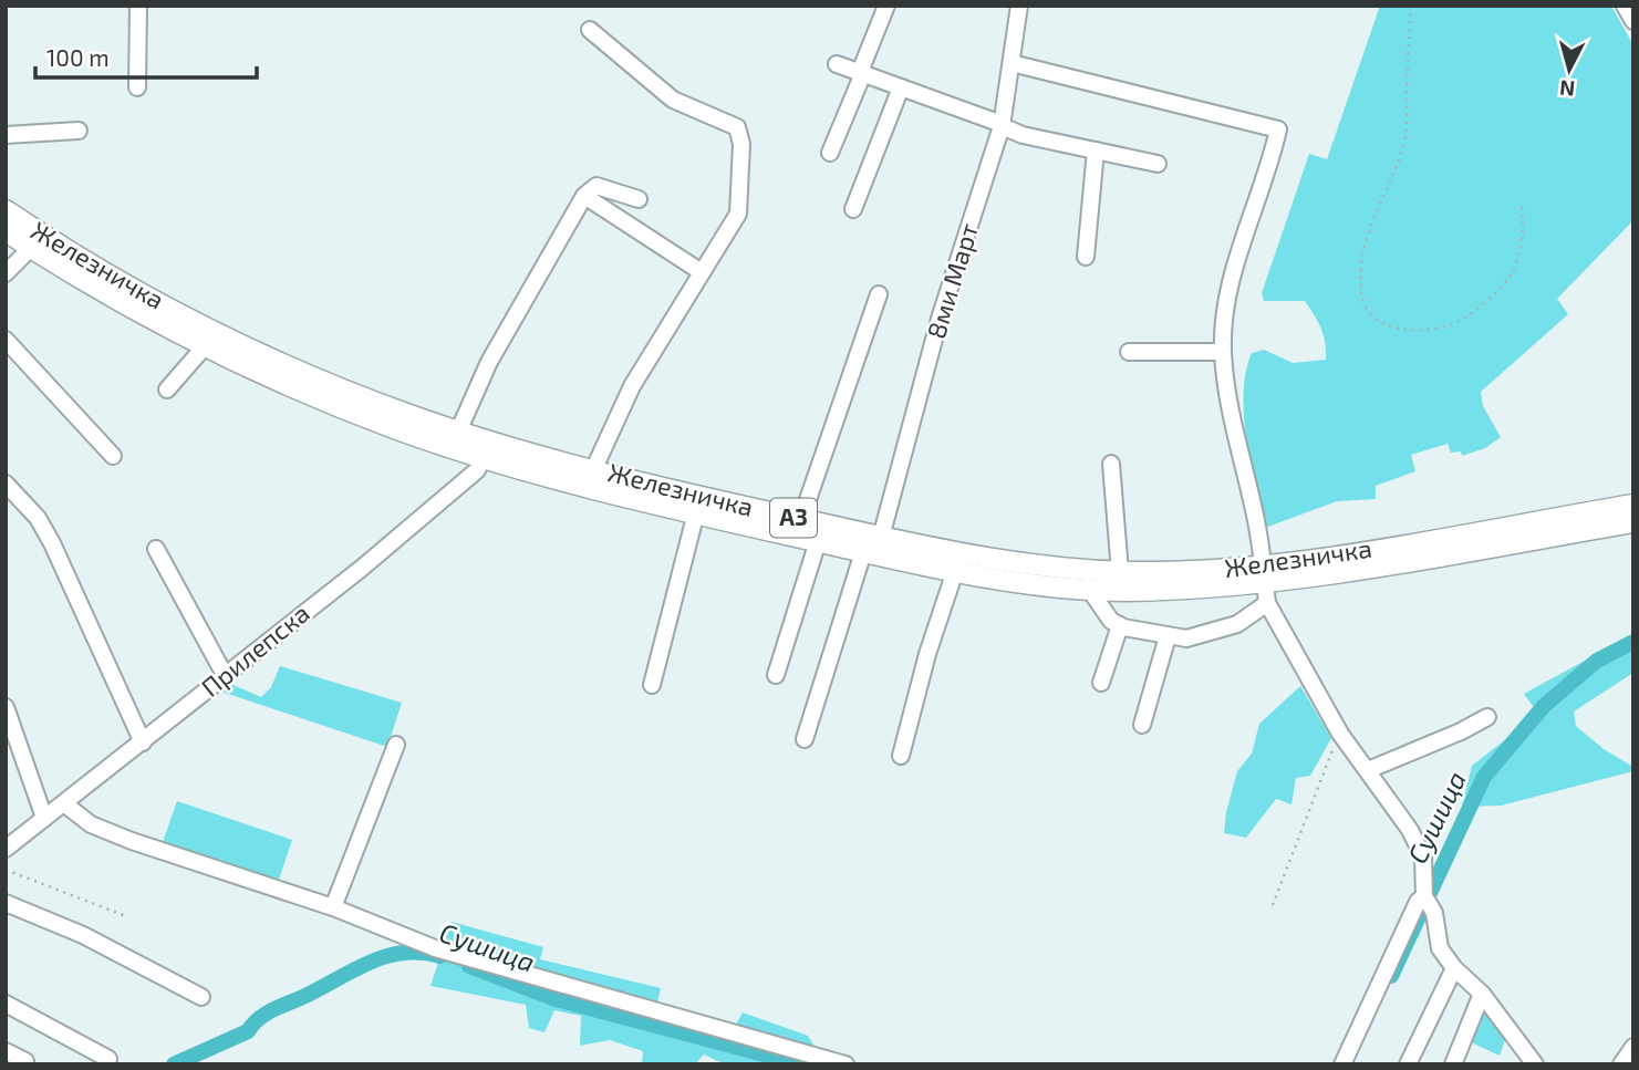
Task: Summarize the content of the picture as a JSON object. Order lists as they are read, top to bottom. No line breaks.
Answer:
{"streets":{"main road":["Железничка","A3"],"street":["8ми Март","Прилепска"]},"crossings":[["Железничка","8ми Март"],["Железничка","Прилепска"]],"water":["Сушица"],"scale_bar":"100 m","north":"bottom"}
